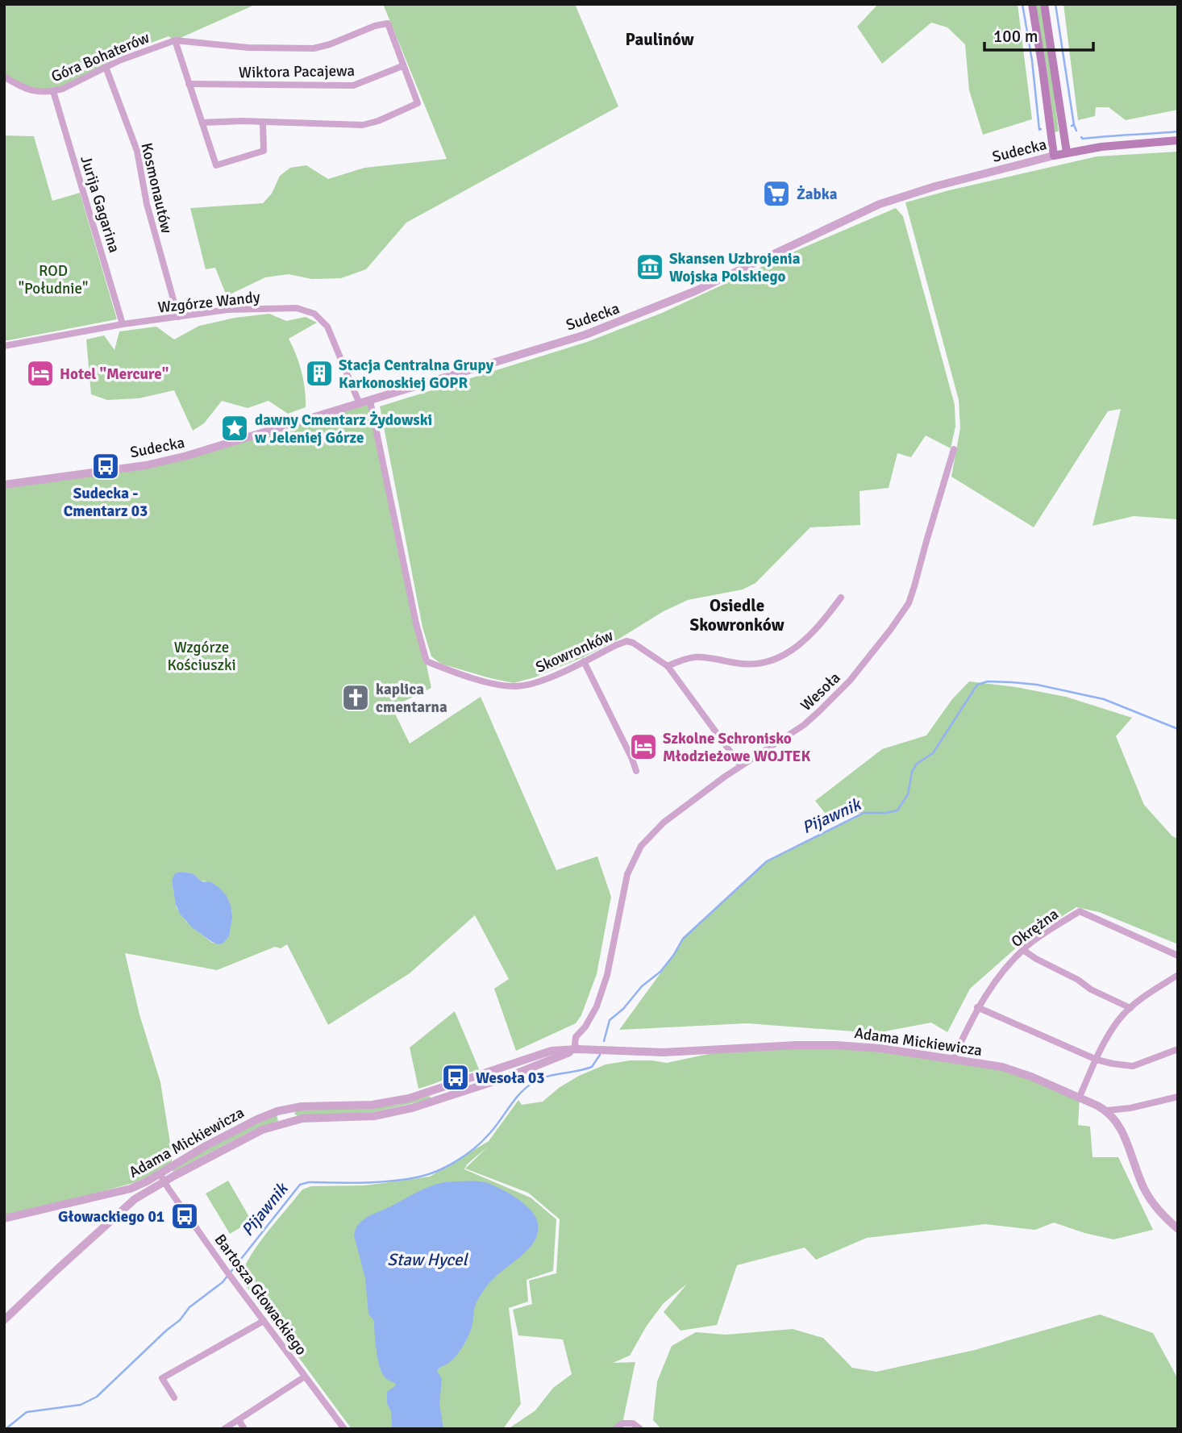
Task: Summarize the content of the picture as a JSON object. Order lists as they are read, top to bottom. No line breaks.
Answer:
{"streets":{"main road":["Sudecka"],"street":["Góra Bohaterów","Wiktora Pacajewa","Kosmonautów","Jurija Gagarina","Wzgórze Wandy","Skowronków","Wesoła","Okrężna","Adama Mickiewicza","Bartosza Głowackiego"]},"crossings":[["Góra Bohaterów","Kosmonautów"],["Góra Bohaterów","Jurija Gagarina"],["Sudecka","Wzgórze Wandy"],["Sudecka","Skowronków"],["Kosmonautów","Wzgórze Wandy"],["Jurija Gagarina","Wzgórze Wandy"],["Skowronków","Wesoła"],["Wesoła","Adama Mickiewicza"],["Okrężna","Adama Mickiewicza"],["Adama Mickiewicza","Bartosza Głowackiego"]],"districts":["Paulinów","Osiedle Skowronków"],"water":["Pijawnik","Staw Hycel"],"parks":["ROD \"Południe\"","Wzgórze Kościuszki"],"places":{"supermarket":["Żabka"],"museum":["Skansen Uzbrojenia Wojska Polskiego"],"hotel":["Hotel \"Mercure\"","Szkolne Schronisko Młodzieżowe WOJTEK"],"building":["Stacja Centralna Grupy Karkonoskiej GOPR"],"place":["dawny Cmentarz Żydowski w Jeleniej Górze"],"bus stop":["Sudecka - Cmentarz 03","Wesoła 03","Głowackiego 01"],"church":["kaplica cmentarna"]},"scale_bar":"100 m"}
